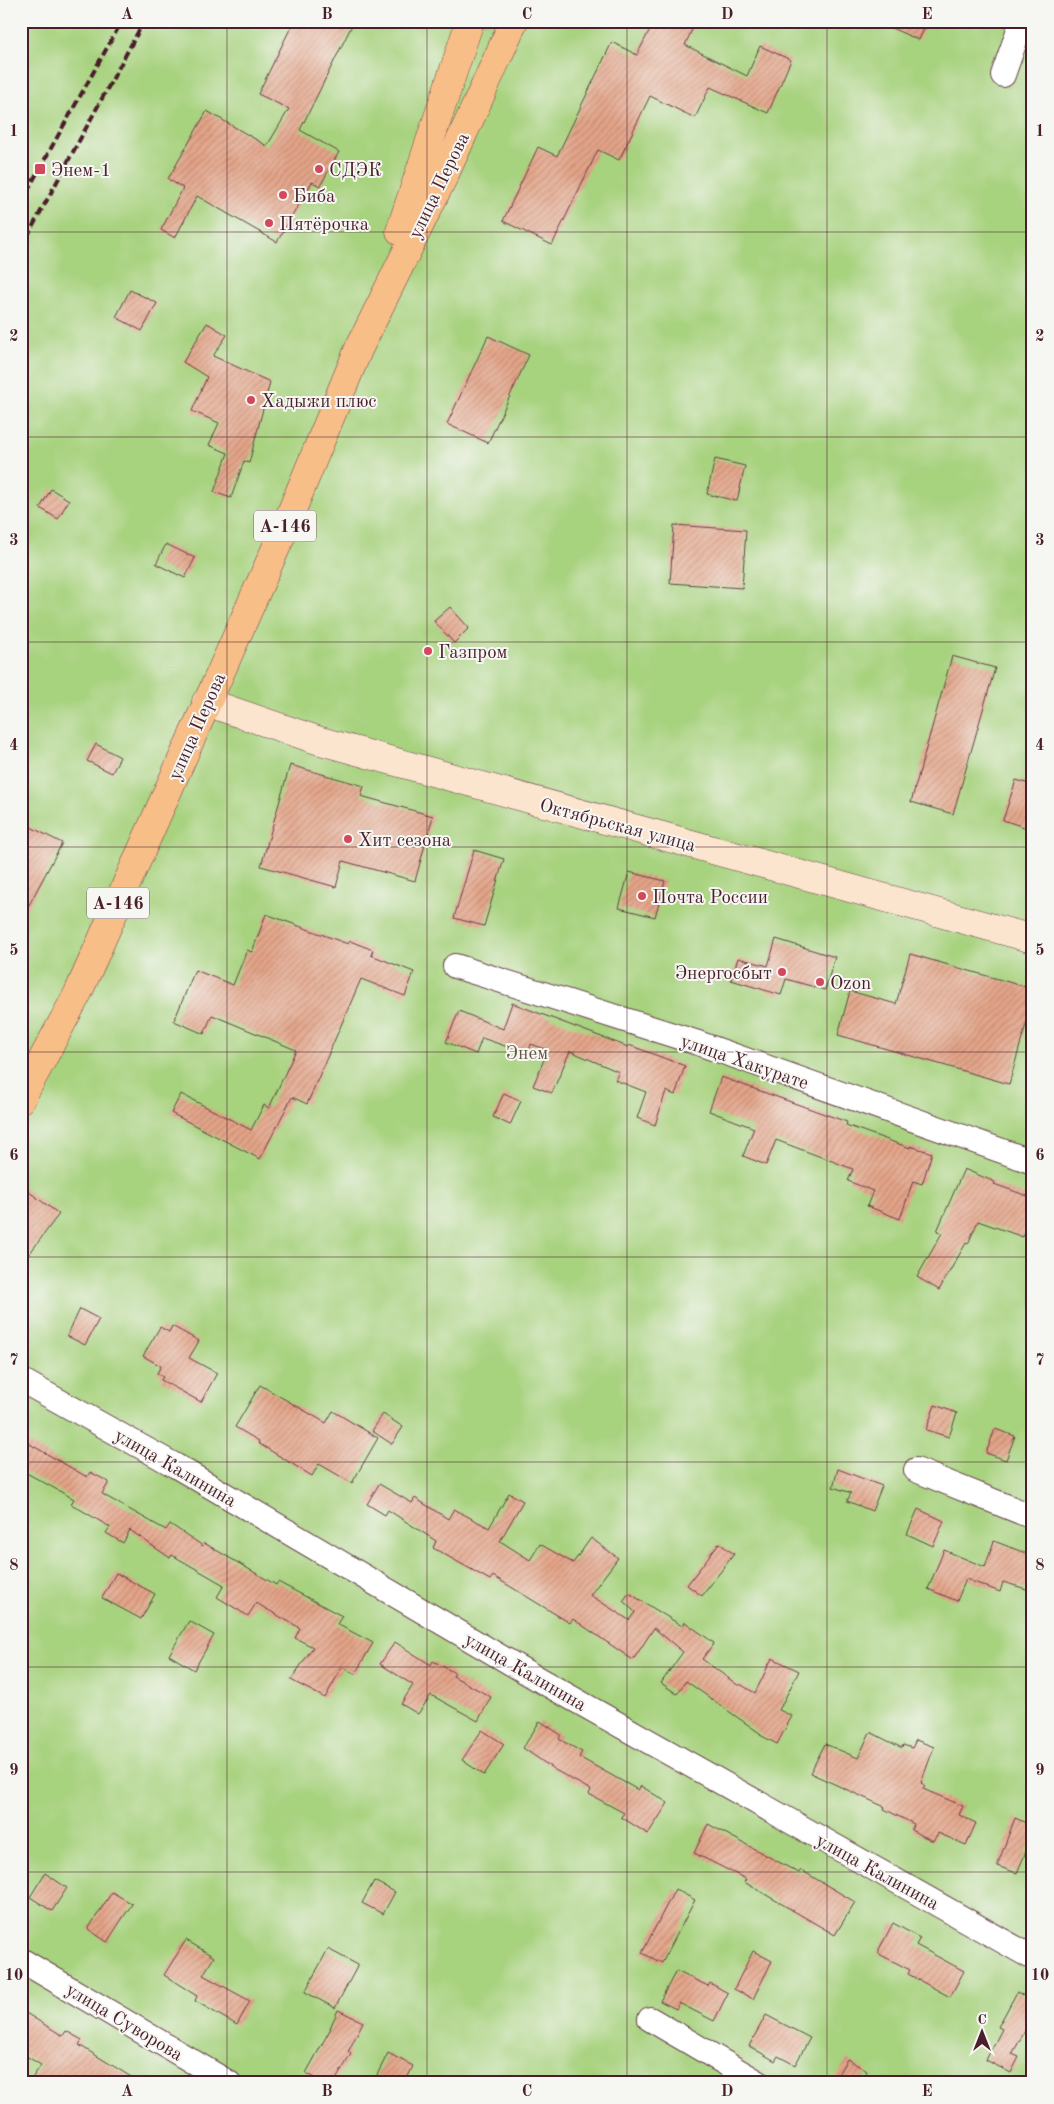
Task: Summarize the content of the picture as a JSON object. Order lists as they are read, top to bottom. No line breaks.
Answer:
{"streets":{"highway":["улица Перова","А-146"],"main road":["Октябрьская улица"],"street":["улица Хакурате","улица Калинина","улица Суворова"]},"crossings":[["улица Перова","Октябрьская улица"]],"parks":["Энем"],"places":{"transit":["Энем-1"],"other":["СДЭК","Биба","Пятёрочка","Хадыжи плюс","Газпром","Хит сезона","Почта России","Энергосбыт","Ozon"]},"north":"top","grid":{"columns":["A","B","C","D","E"],"rows":["1","2","3","4","5","6","7","8","9","10"]}}
